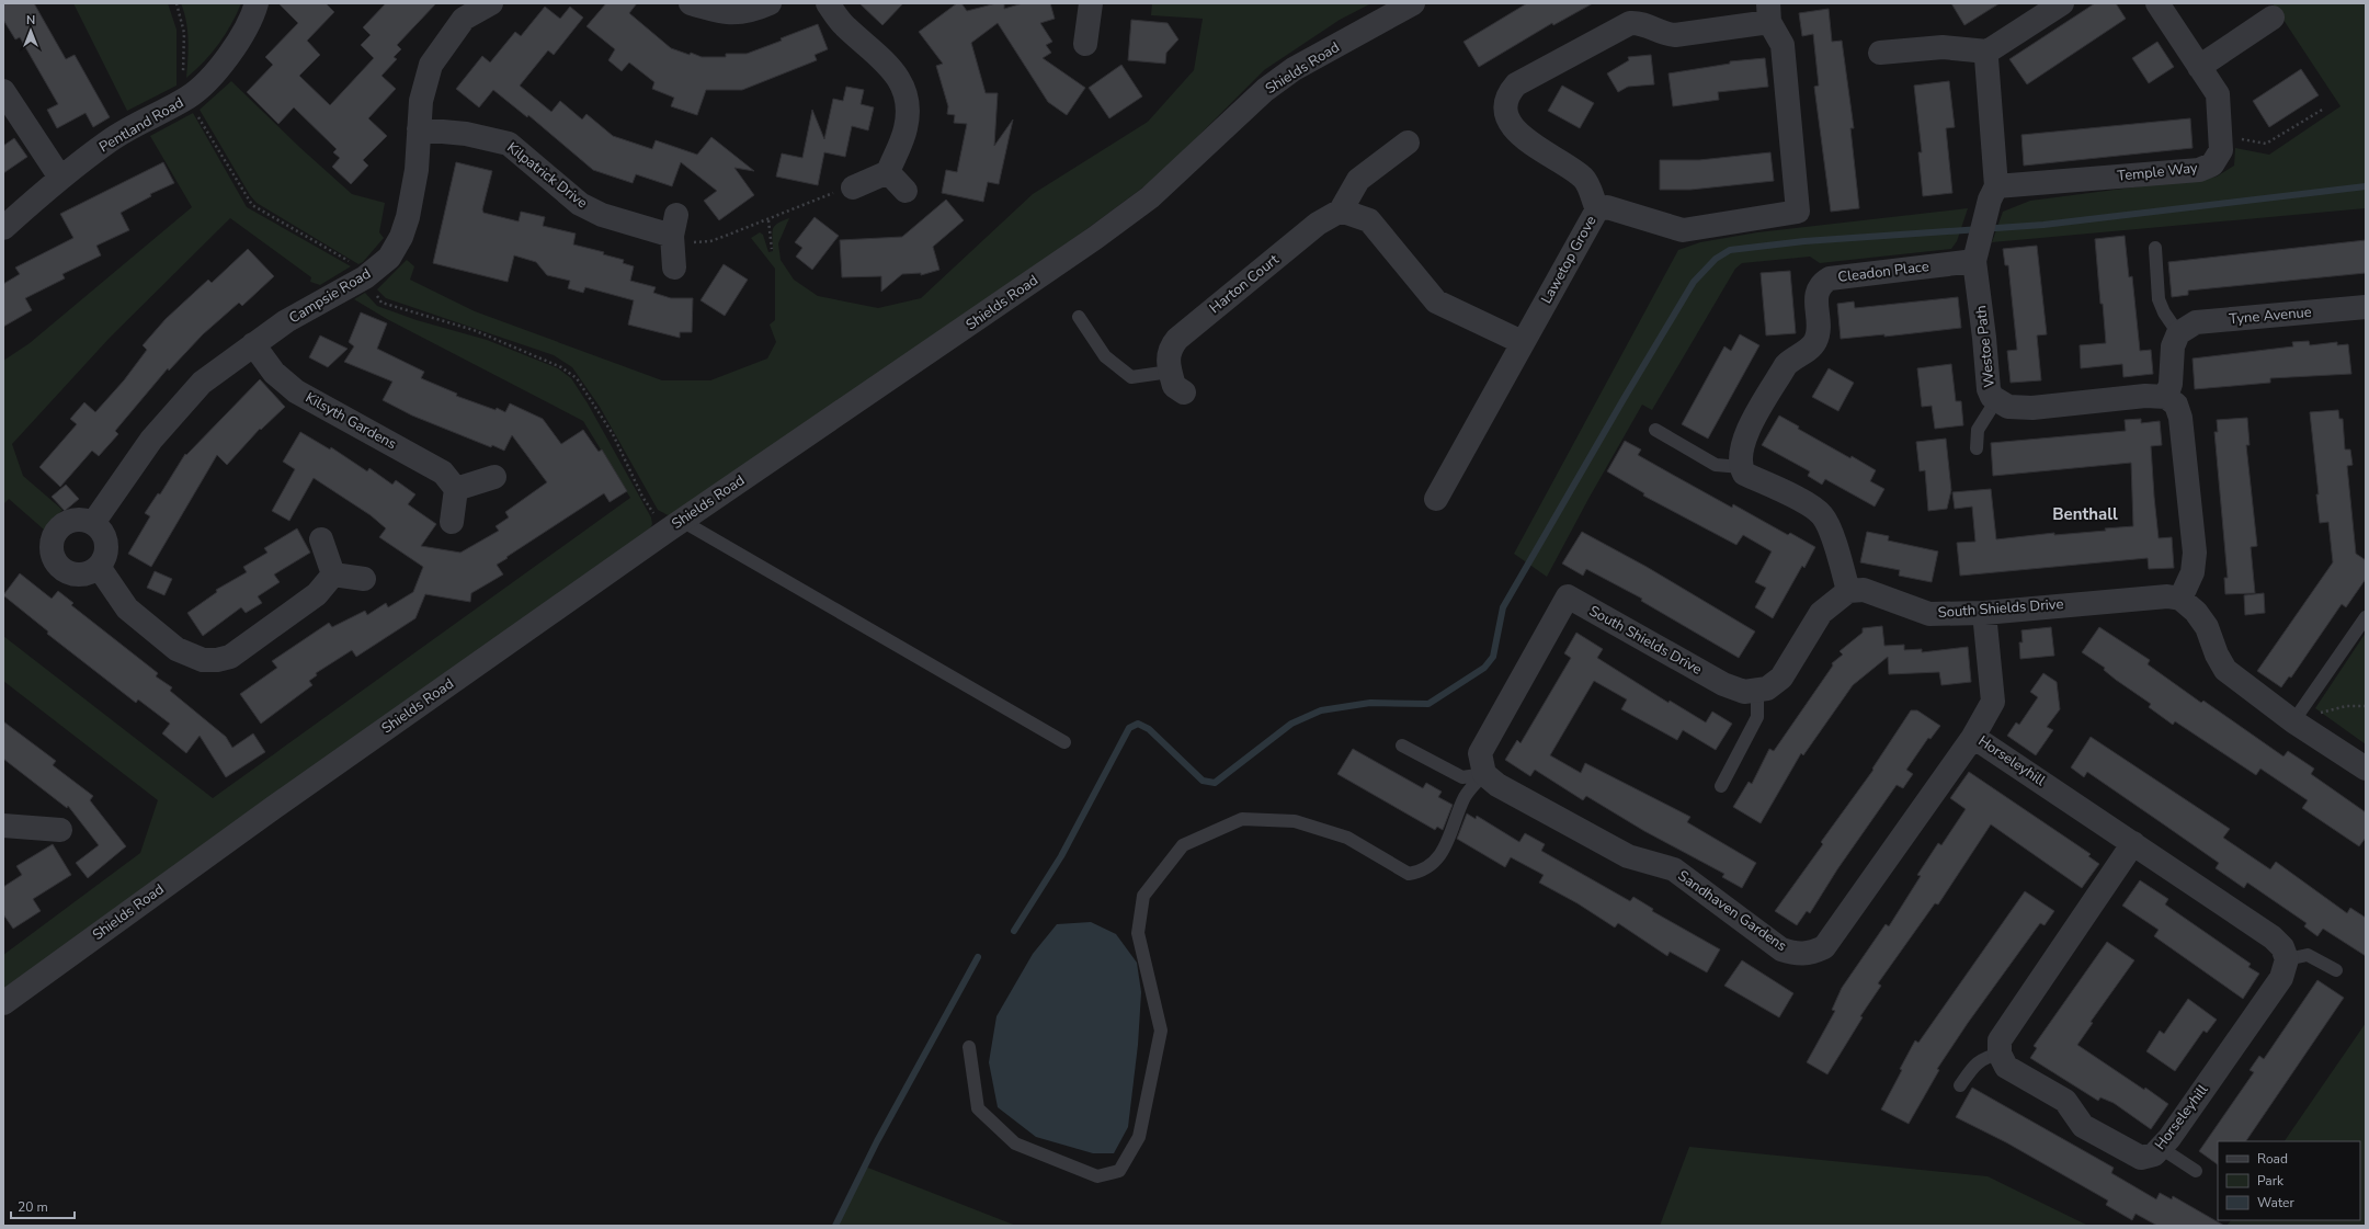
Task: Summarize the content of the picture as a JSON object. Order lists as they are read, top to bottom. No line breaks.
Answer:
{"streets":{"street":["Shields Road","Pentland Road","Temple Way","Kilpatrick Drive","Lawetop Grove","Cleadon Place","Harton Court","Campsie Road","Tyne Avenue","Westoe Path","Kilsyth Gardens","South Shields Drive","Horseleyhill","Sandhaven Gardens"]},"crossings":[["Temple Way","Westoe Path"],["Kilpatrick Drive","Campsie Road"],["Cleadon Place","Westoe Path"],["Campsie Road","Kilsyth Gardens"],["South Shields Drive","Horseleyhill"],["South Shields Drive","Sandhaven Gardens"],["Horseleyhill","Sandhaven Gardens"]],"districts":["Benthall"],"legend":["Road","Park","Water"],"scale_bar":"20 m","north":"top"}
